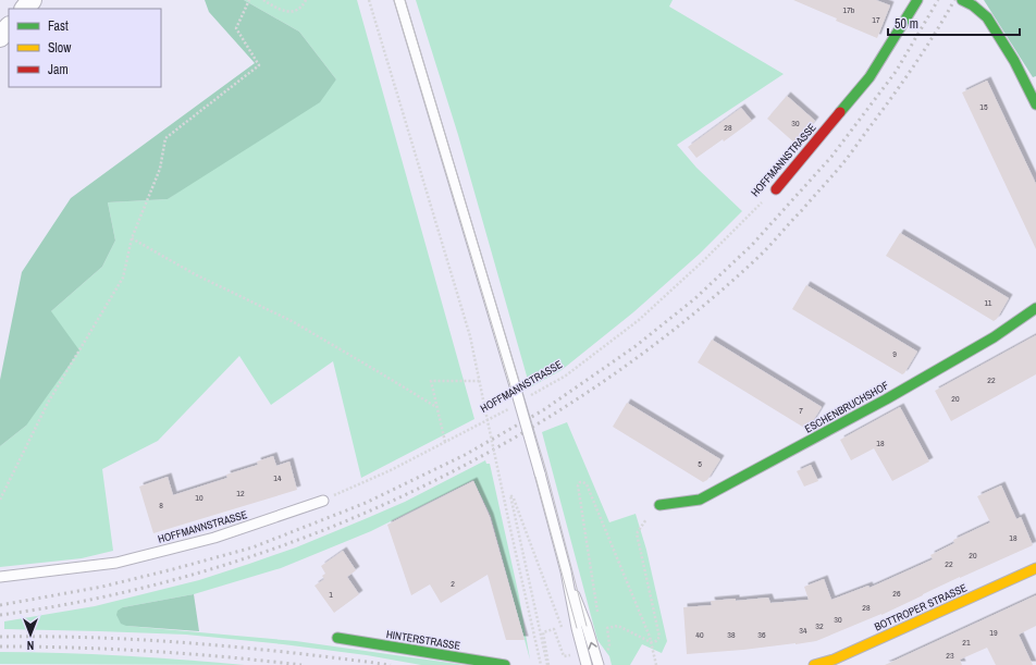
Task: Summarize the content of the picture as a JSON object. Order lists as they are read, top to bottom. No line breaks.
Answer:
{"streets":{"street":["HOFFMANNSTRASSE","ESCHENBRUCHSHOF","BOTTROPER STRASSE","HINTERSTRASSE"]},"house_numbers":["17b","17","15","30","28","11","9","22","20","7","18","5","14","12","10","8","18","20","22","2","26","1","28","30","32","34","19","40","38","36","21","23"],"legend":["Fast","Slow","Jam"],"scale_bar":"50 m","north":"bottom"}
